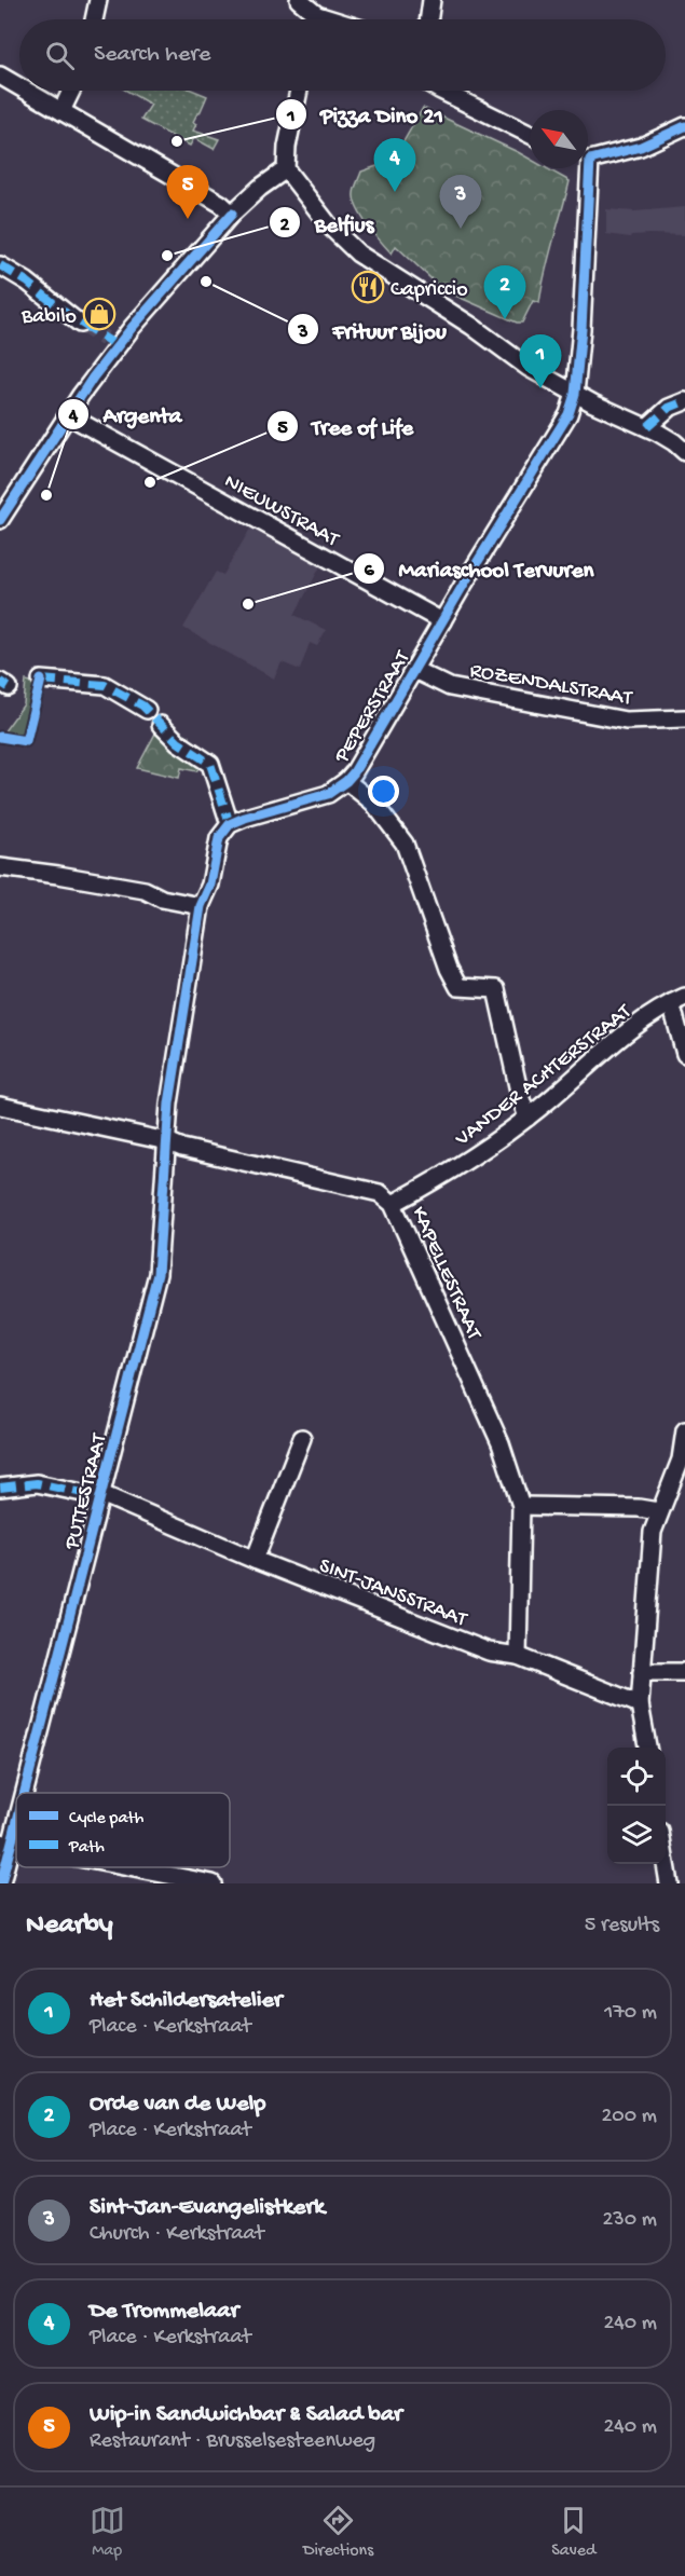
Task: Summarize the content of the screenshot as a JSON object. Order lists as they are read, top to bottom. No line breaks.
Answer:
{"streets":{"street":["NIEUWSTRAAT","ROZENDALSTRAAT","PEPERSTRAAT","VANDER ACHTERSTRAAT","KAPELLESTRAAT","PUTTESTRAAT","SINT-JANSSTRAAT"]},"crossings":[["NIEUWSTRAAT","PEPERSTRAAT"],["ROZENDALSTRAAT","PEPERSTRAAT"],["VANDER ACHTERSTRAAT","KAPELLESTRAAT"],["KAPELLESTRAAT","PUTTESTRAAT"],["KAPELLESTRAAT","SINT-JANSSTRAAT"],["PUTTESTRAAT","SINT-JANSSTRAAT"]],"places":{"other":["Pizza Dino 21","Belfius","Frituur Bijou","Tree of Life","Argenta","Mariaschool Tervuren"],"restaurant":["Capriccio"],"shop":["Babilo"]},"legend":["Cycle path","Path"],"north":"top left","page":{"search":"Search here","pins":["4","5","3","2","1"],"heading":["Nearby","5 results"],"list":[{"mark":"1","name":"Het Schildersatelier","note":"Place · Kerkstraat","value":"170 m"},{"mark":"2","name":"Orde van de Welp","note":"Place · Kerkstraat","value":"200 m"},{"mark":"3","name":"Sint-Jan-Evangelistkerk","note":"Church · Kerkstraat","value":"230 m"},{"mark":"4","name":"De Trommelaar","note":"Place · Kerkstraat","value":"240 m"},{"mark":"5","name":"Wip-in Sandwichbar & Salad bar","note":"Restaurant · Brusselsesteenweg","value":"240 m"}],"nav":["Map","Directions","Saved"]}}
